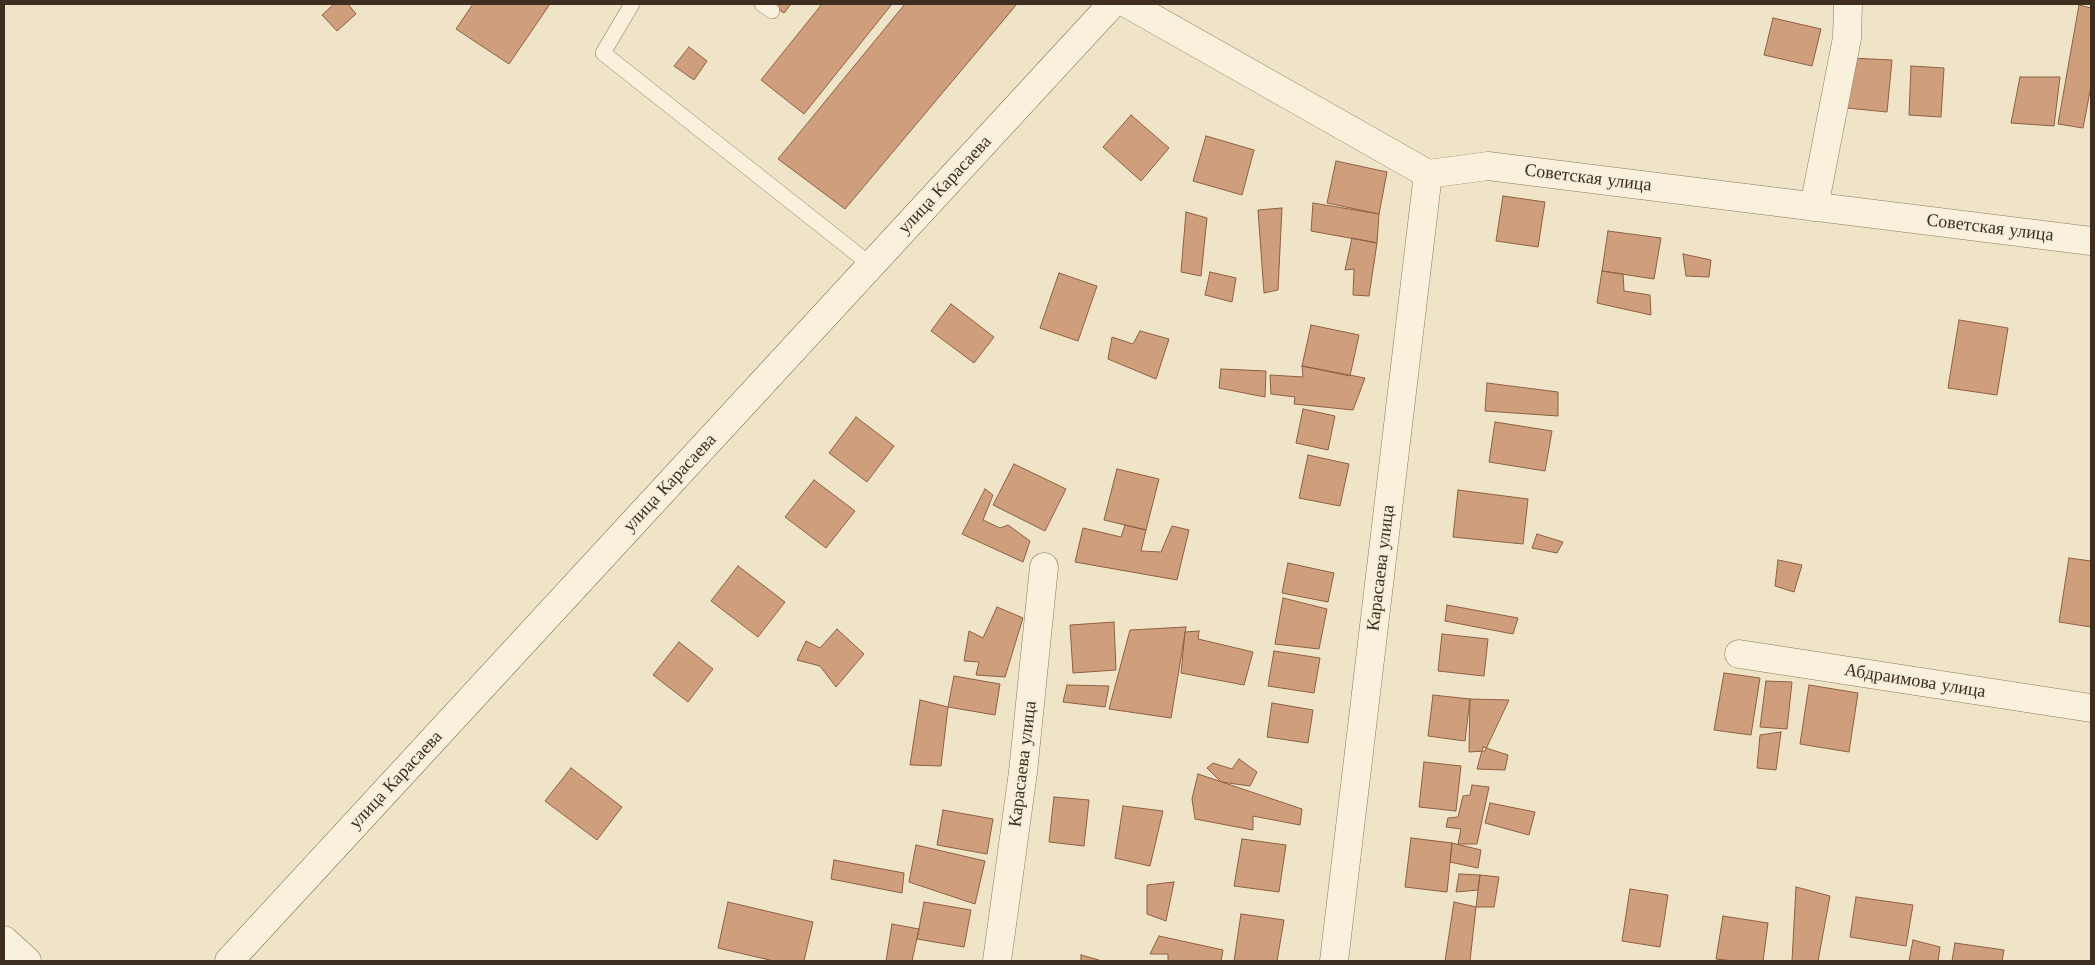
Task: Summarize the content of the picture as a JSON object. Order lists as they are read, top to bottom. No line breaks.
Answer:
{"streets":{"street":["Советская улица","улица Карасаева","Карасаева улица","Абдраимова улица"]},"crossings":[["Советская улица","Карасаева улица"]]}
